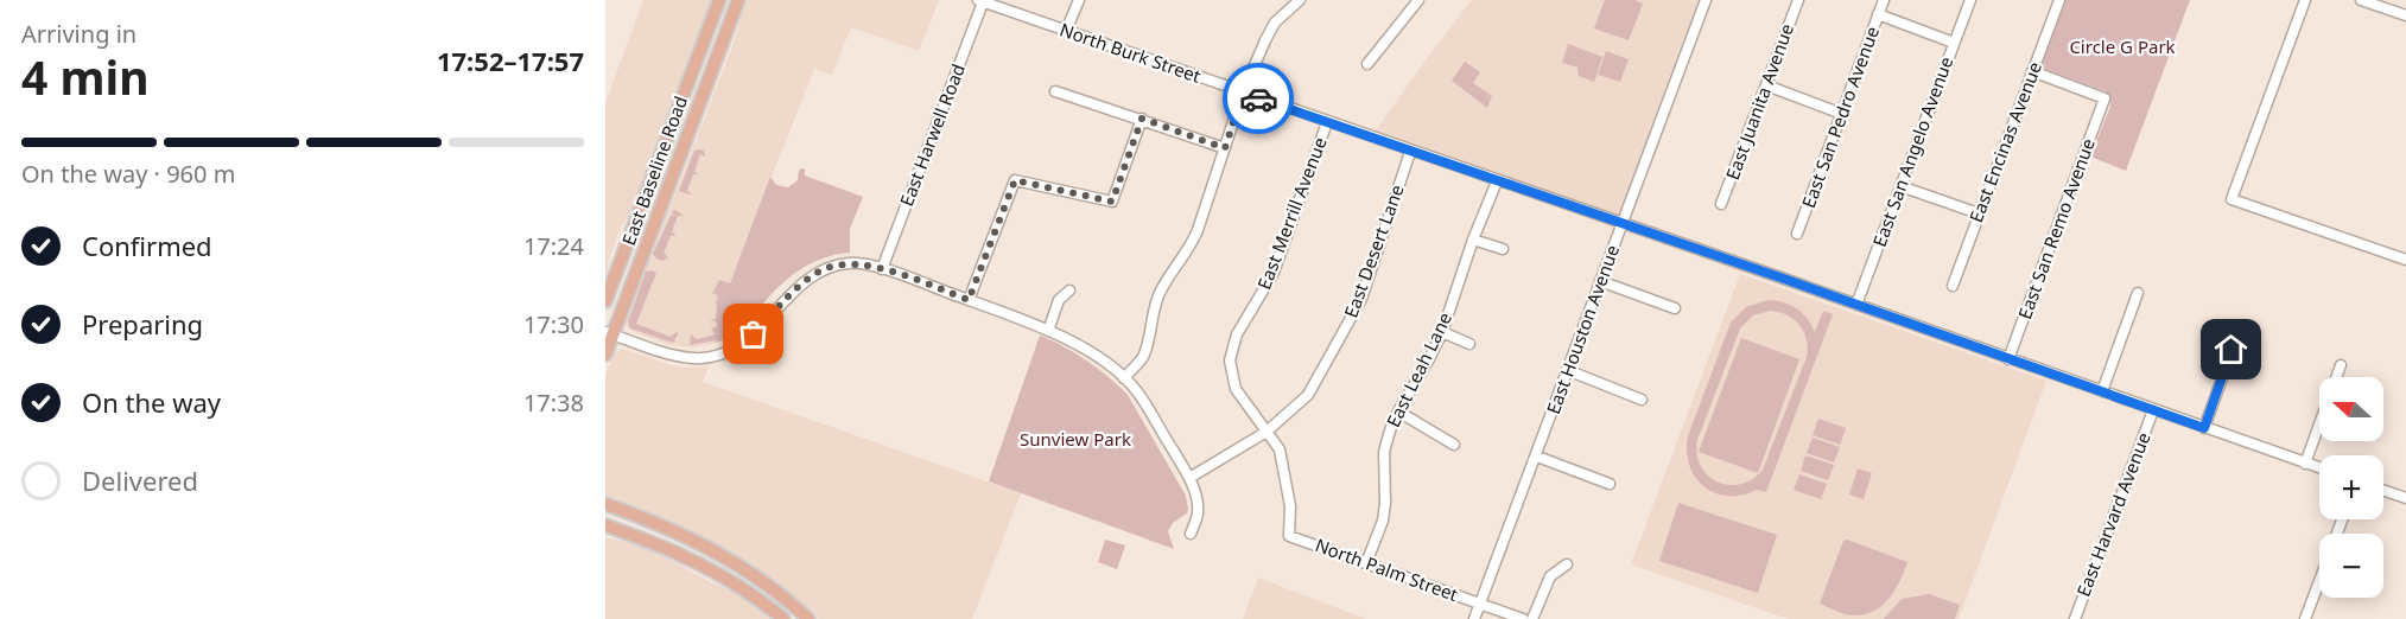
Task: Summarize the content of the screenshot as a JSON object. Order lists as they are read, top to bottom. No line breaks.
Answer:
{"streets":{"main road":["East Baseline Road"],"street":["North Burk Street","East Juanita Avenue","East San Pedro Avenue","East Harwell Road","East Encinas Avenue","East San Angelo Avenue","East Merrill Avenue","East San Remo Avenue","East Desert Lane","East Houston Avenue","East Leah Lane","East Harvard Avenue","North Palm Street"]},"crossings":[["North Burk Street","East Harwell Road"],["North Burk Street","East San Angelo Avenue"],["North Burk Street","East Merrill Avenue"],["North Burk Street","East San Remo Avenue"],["North Burk Street","East Desert Lane"],["North Burk Street","East Houston Avenue"],["North Burk Street","East Leah Lane"],["North Burk Street","East Harvard Avenue"],["East Encinas Avenue","East San Remo Avenue"],["East Merrill Avenue","East Desert Lane"],["East Merrill Avenue","North Palm Street"],["East Houston Avenue","North Palm Street"],["East Leah Lane","North Palm Street"]],"parks":["Circle G Park","Sunview Park"],"north":"left","page":{"heading":["4 min","Arriving in","17:52–17:57"],"bar":"On the way · 960 m","list":[["Confirmed","17:24"],["Preparing","17:30"],["On the way","17:38"],"Delivered"],"map_buttons":["+","−"]}}
